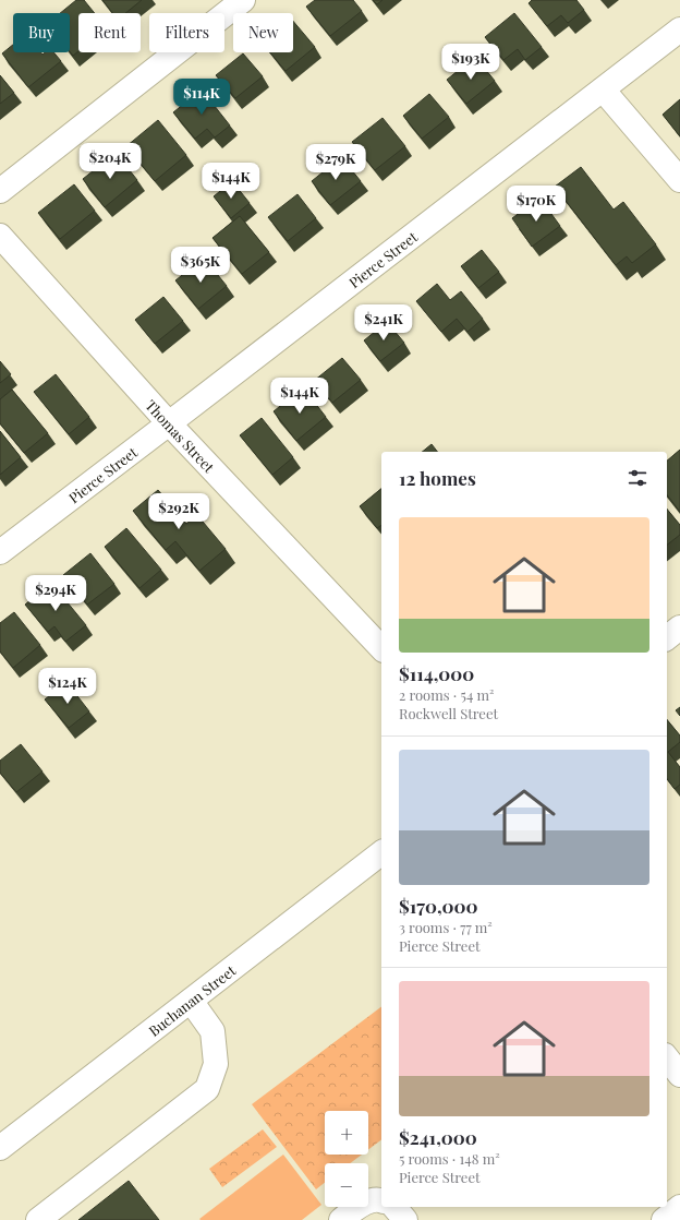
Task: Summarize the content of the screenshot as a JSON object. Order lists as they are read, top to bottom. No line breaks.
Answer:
{"streets":{"street":["Pierce Street","Thomas Street","Buchanan Street"]},"crossings":[["Pierce Street","Thomas Street"]],"page":{"chip":["Buy","Rent","Filters","New"],"price":["$193K","$114K","$204K","$279K","$144K","$170K","$365K","$241K","$144K","$292K","$294K","$124K"],"heading":"12 homes","list":[{"name":"$114,000","note":"2 rooms · 54 m² · Rockwell Street"},{"name":"$170,000","note":"3 rooms · 77 m² · Pierce Street"},{"name":"$241,000","note":"5 rooms · 148 m² · Pierce Street"}],"map_buttons":["+","−"]}}
